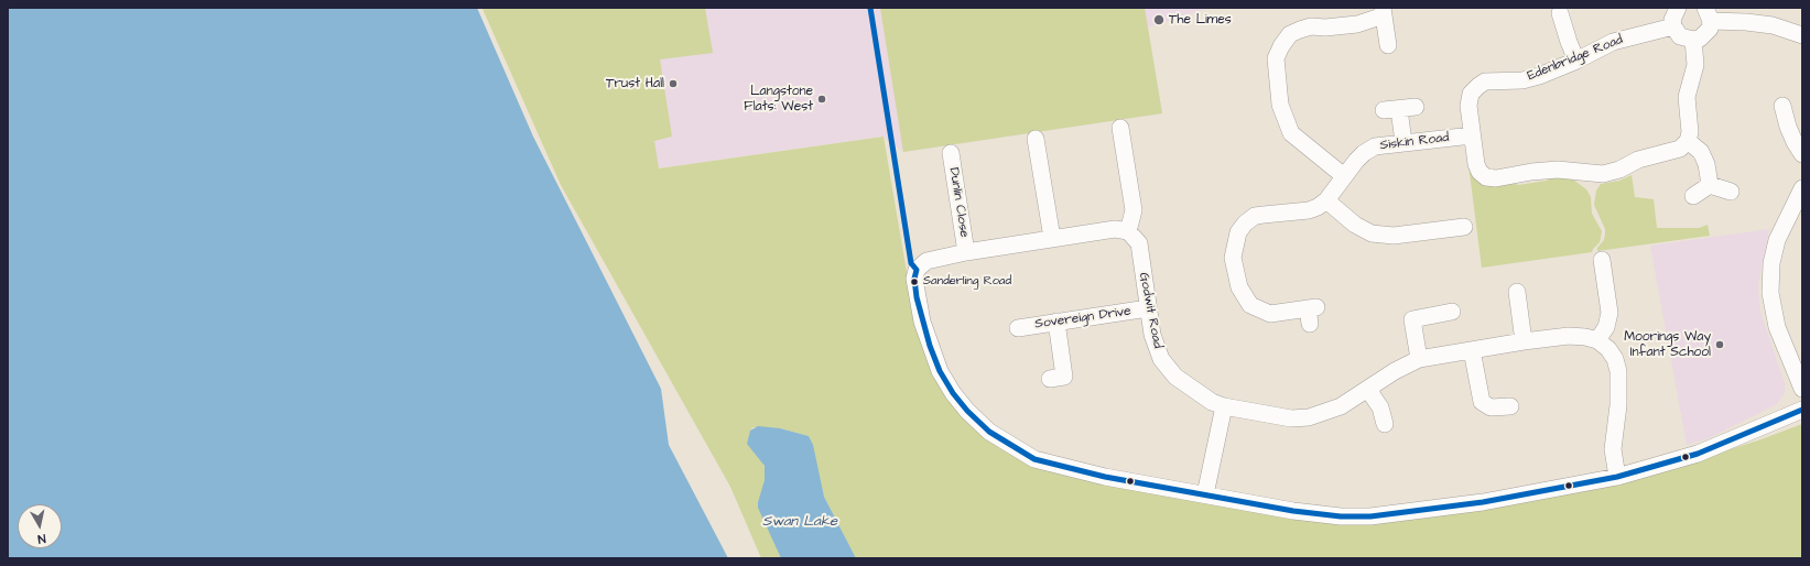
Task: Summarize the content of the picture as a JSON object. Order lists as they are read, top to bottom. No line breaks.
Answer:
{"streets":{"street":["Edenbridge Road","Siskin Road","Dunlin Close","Godwit Road","Sovereign Drive"]},"crossings":[["Edenbridge Road","Siskin Road"],["Godwit Road","Sovereign Drive"]],"water":["Swan Lake"],"places":["The Limes","Trust Hall","Langstone Flats: West","Sanderling Road","Moorings Way Infant School"],"north":"bottom"}
